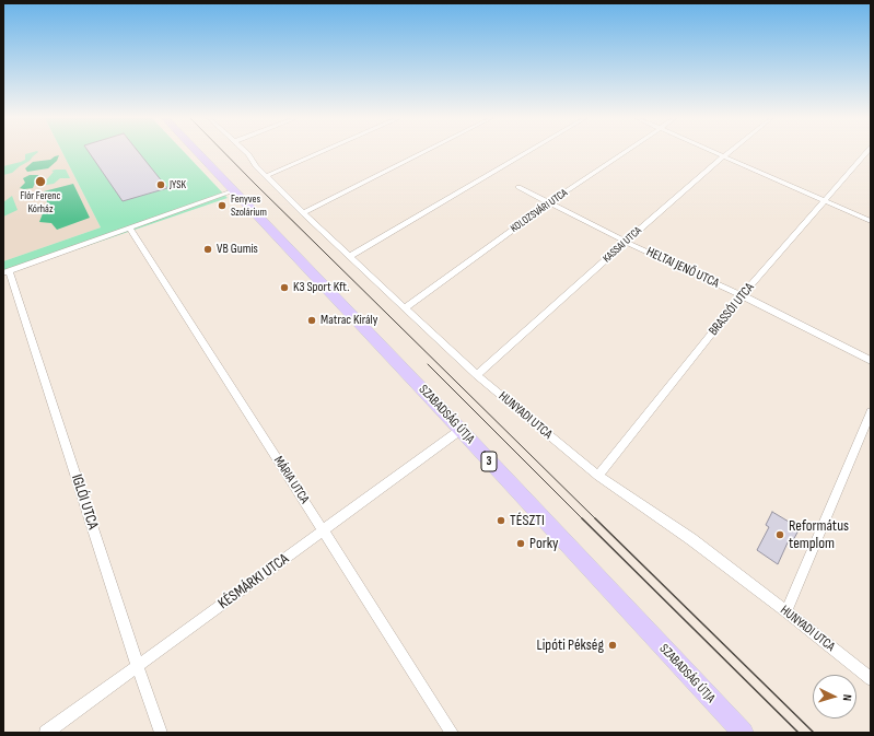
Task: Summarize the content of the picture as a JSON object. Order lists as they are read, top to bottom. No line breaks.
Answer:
{"streets":{"main road":["SZABADSÁG ÚTJA","3"],"street":["KOLOZSVÁRI UTCA","KASSAI UTCA","HELTAI JENŐ UTCA","BRASSÓI UTCA","HUNYADI UTCA","MÁRIA UTCA","IGLÓI UTCA","KÉSMÁRKI UTCA"]},"crossings":[["KOLOZSVÁRI UTCA","HELTAI JENŐ UTCA"],["KOLOZSVÁRI UTCA","HUNYADI UTCA"],["KASSAI UTCA","HELTAI JENŐ UTCA"],["KASSAI UTCA","HUNYADI UTCA"],["HELTAI JENŐ UTCA","BRASSÓI UTCA"],["BRASSÓI UTCA","HUNYADI UTCA"],["SZABADSÁG ÚTJA","KÉSMÁRKI UTCA"],["MÁRIA UTCA","KÉSMÁRKI UTCA"],["IGLÓI UTCA","KÉSMÁRKI UTCA"]],"places":["Flór Ferenc Kórház","JYSK","Fenyves Szolárium","VB Gumis","K3 Sport Kft.","Matrac Király","TÉSZTI","Református templom","Porky","Lipóti Pékség"],"north":"right"}
